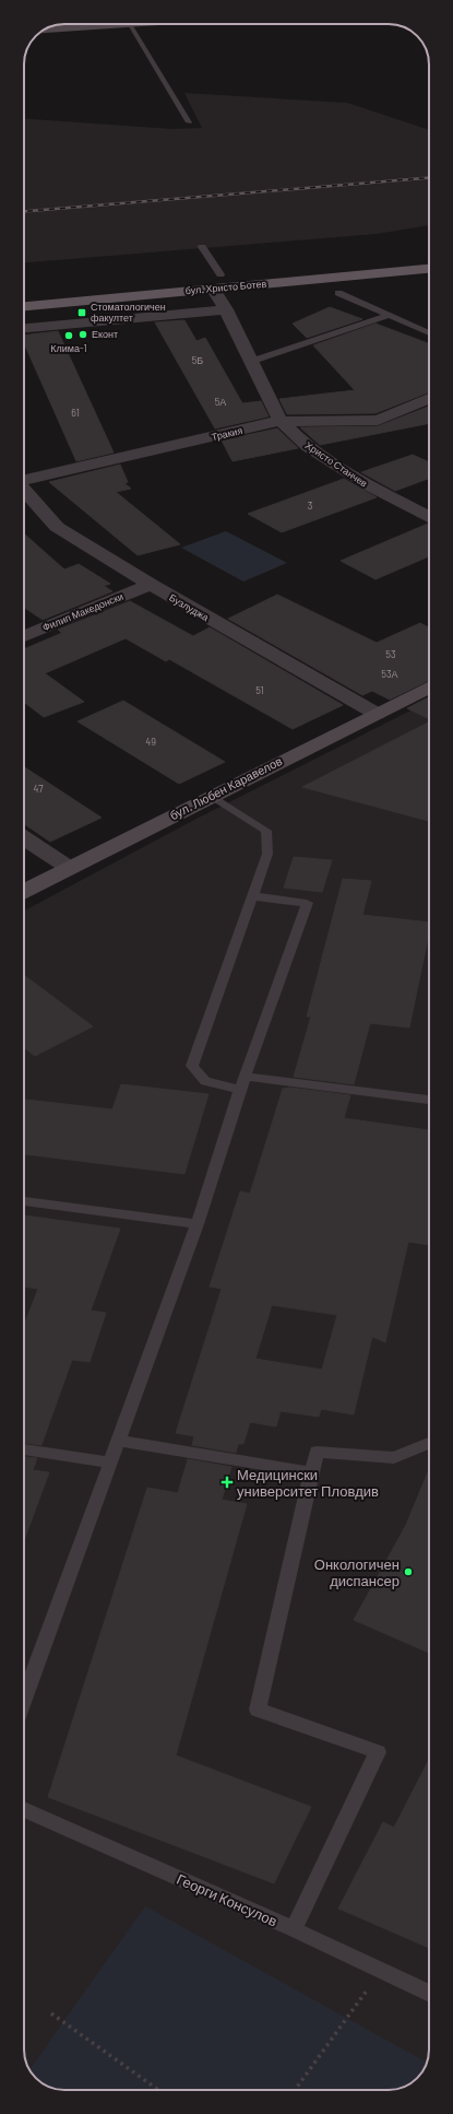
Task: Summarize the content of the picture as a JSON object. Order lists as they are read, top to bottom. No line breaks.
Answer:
{"streets":{"main road":["бул. Христо Ботев"],"street":["Тракия","Христо Станчев","Бузлуджа","Филип Македонски","бул. Любен Каравелов"],"lane":["Георги Консулов"]},"crossings":[["бул. Христо Ботев","Христо Станчев"],["Тракия","Христо Станчев"],["Бузлуджа","Филип Македонски"],["Бузлуджа","бул. Любен Каравелов"]],"places":{"transit":["Стоматологичен факултет"],"other":["Еконт","Клима-1","Онкологичен диспансер"],"health":["Медицински университет Пловдив"]},"house_numbers":["5Б","5А","61","3","53","53А","51","49","47"]}
